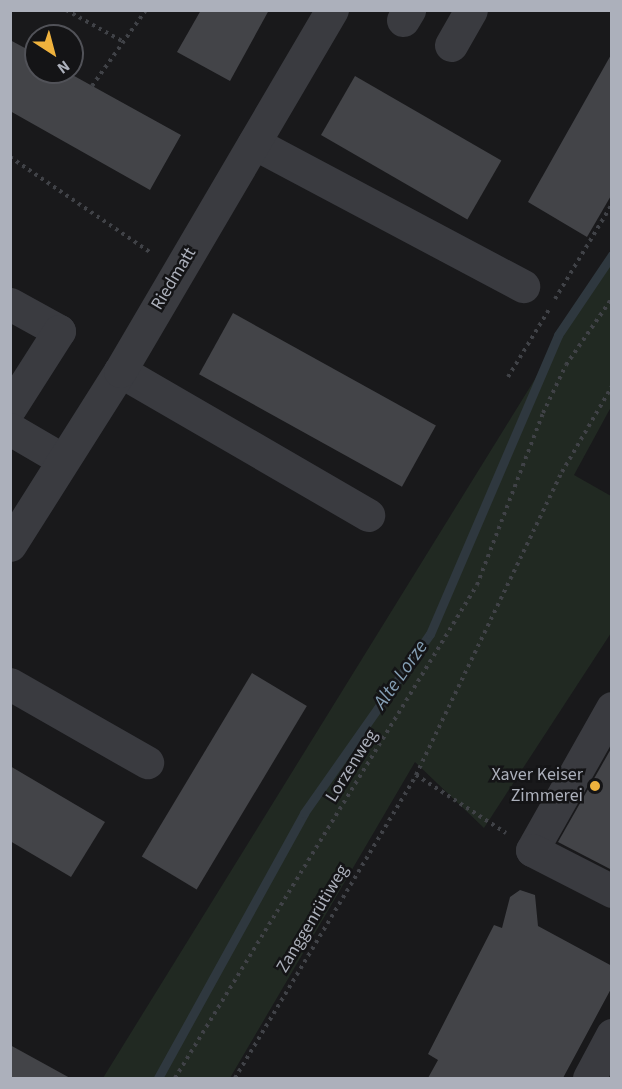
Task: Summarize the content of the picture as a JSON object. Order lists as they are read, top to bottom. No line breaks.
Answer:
{"streets":{"street":["Riedmatt"],"path":["Lorzenweg","Zanggenrütiweg"]},"water":["Alte Lorze"],"places":["Xaver Keiser Zimmerei"],"north":"bottom right"}
